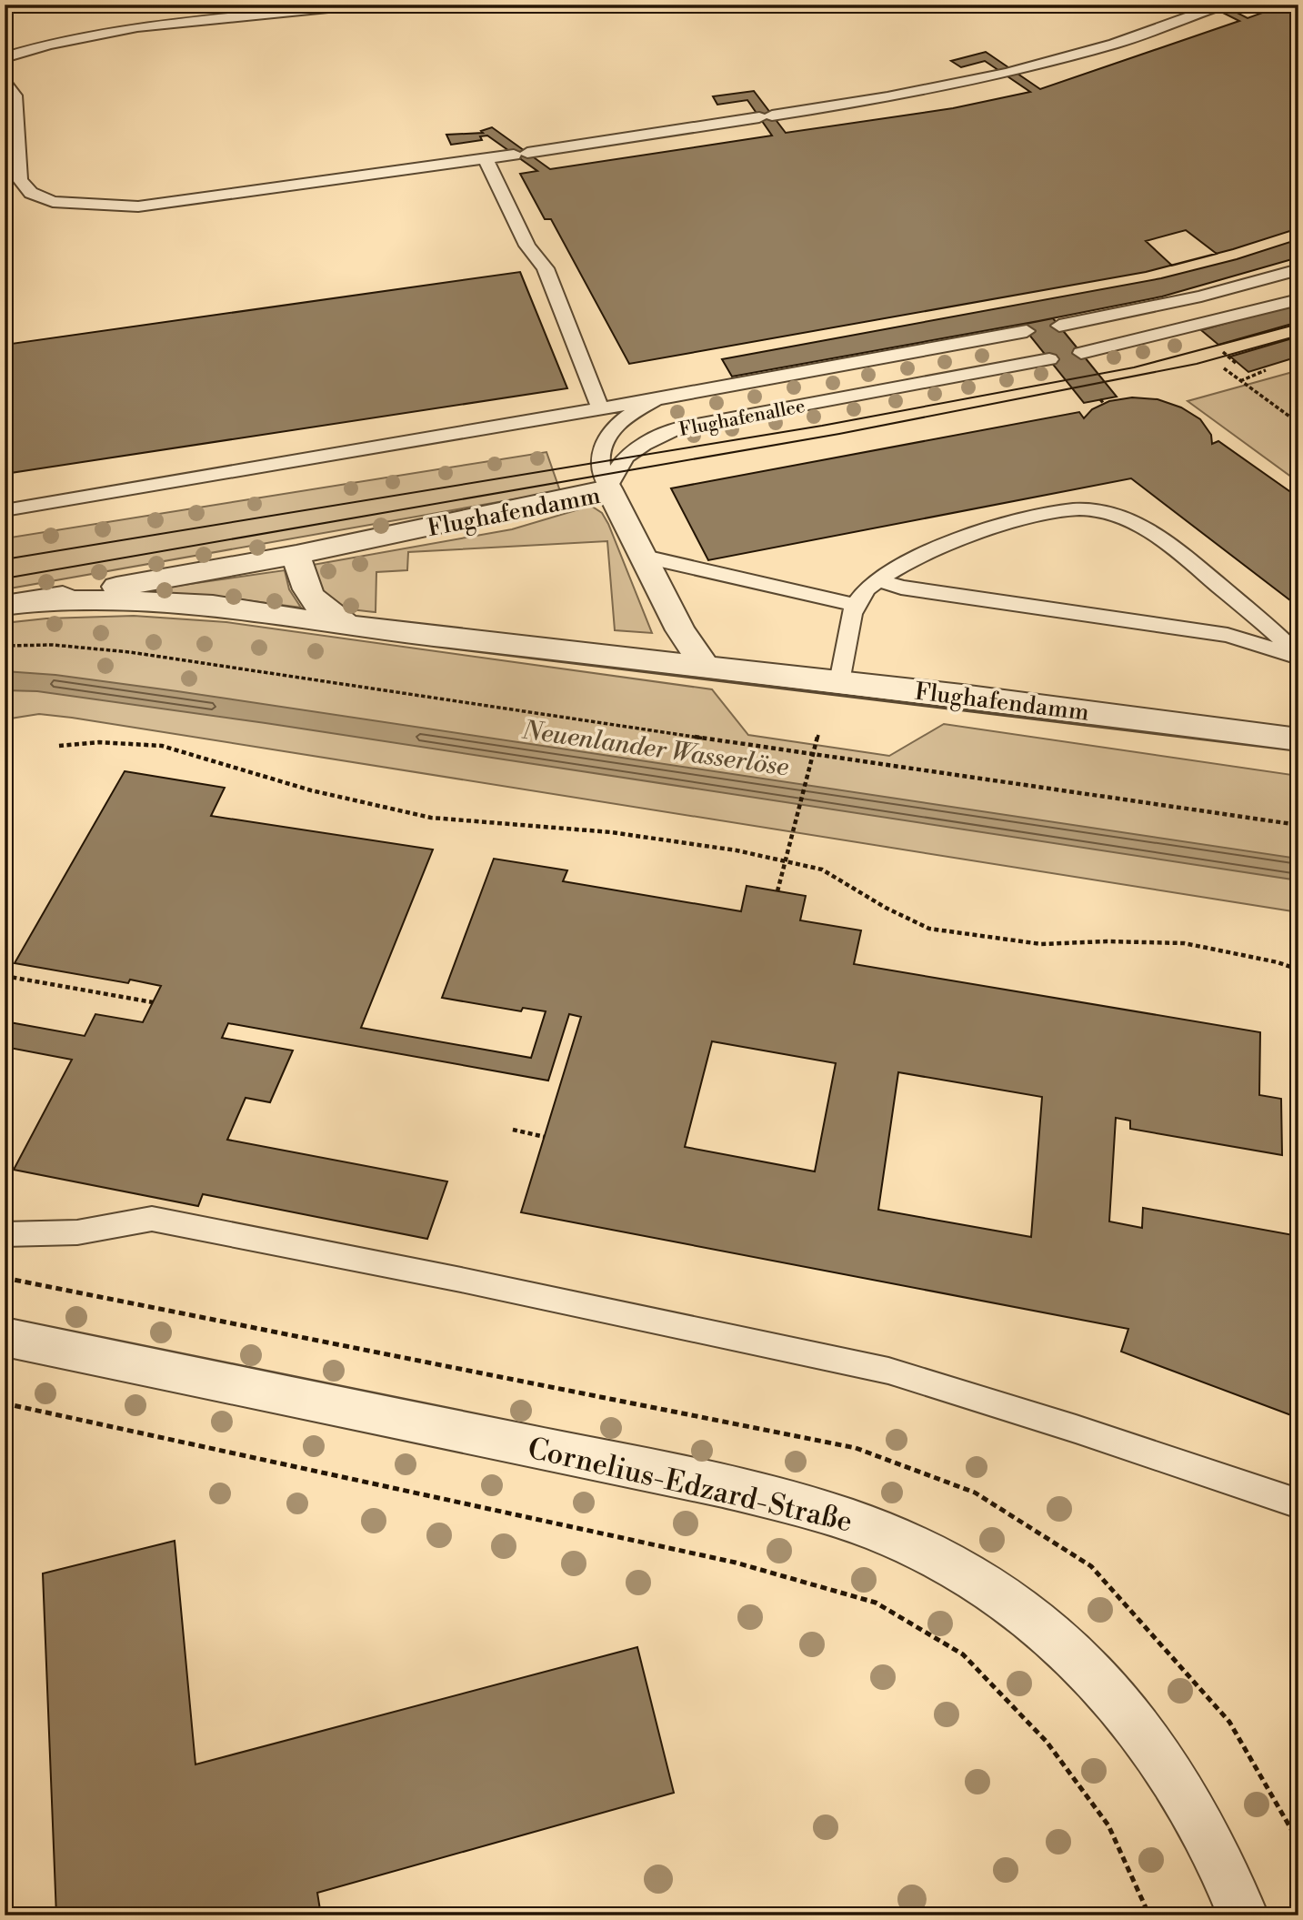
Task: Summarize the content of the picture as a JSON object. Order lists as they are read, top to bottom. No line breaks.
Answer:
{"streets":{"street":["Flughafendamm","Cornelius-Edzard-Straße"],"lane":["Flughafenallee"]},"crossings":[["Flughafenallee","Flughafendamm"]],"water":["Neuenlander Wasserlöse"]}
